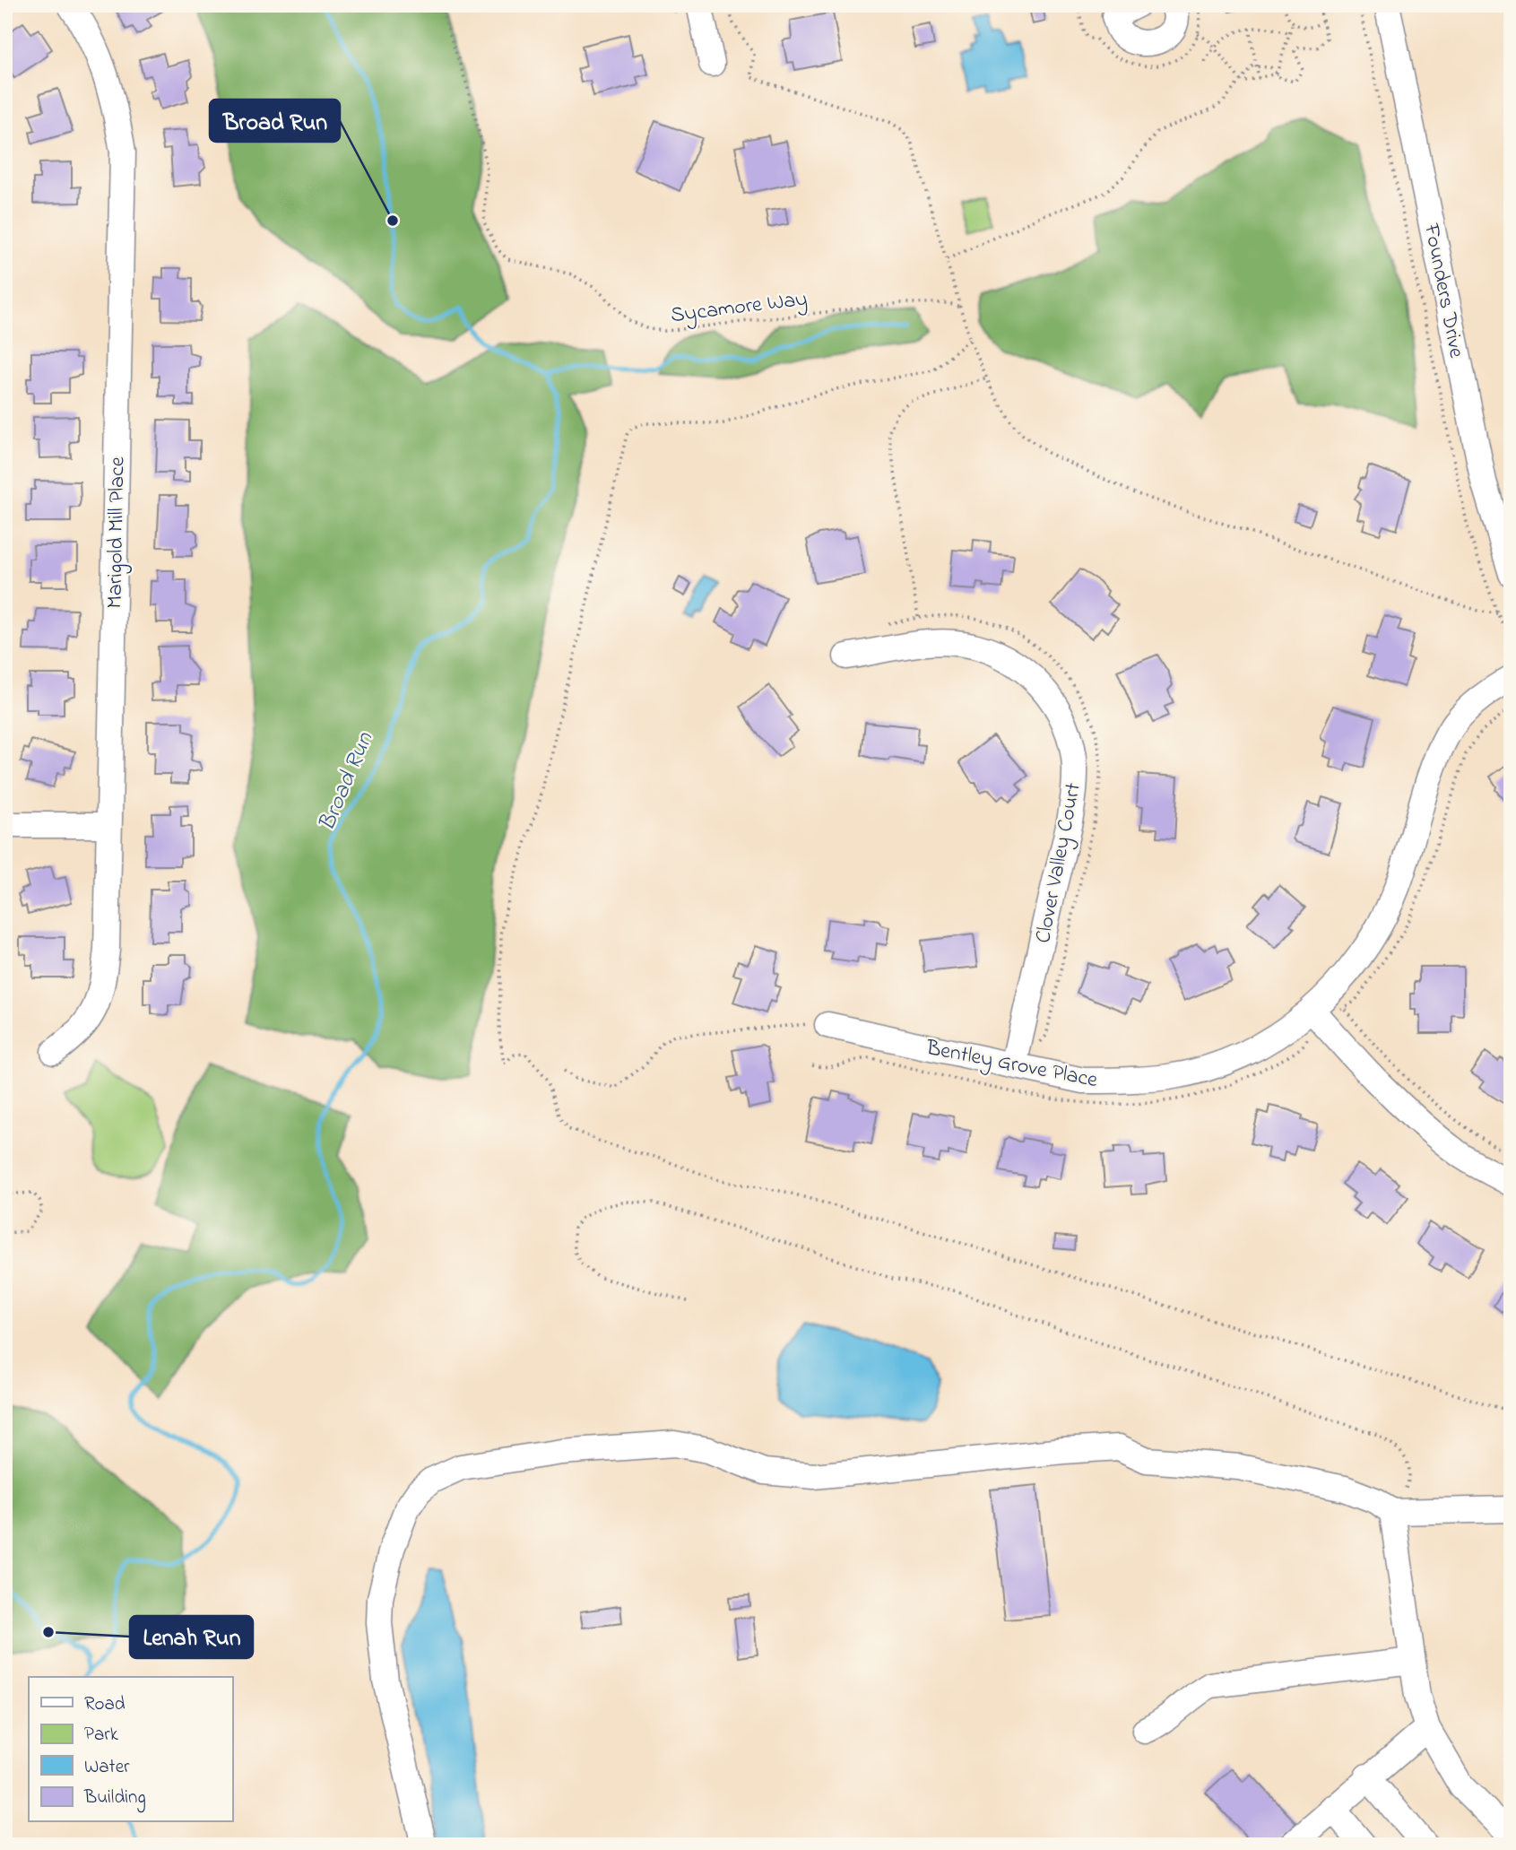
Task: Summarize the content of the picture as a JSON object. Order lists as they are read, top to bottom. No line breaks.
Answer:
{"streets":{"street":["Founders Drive","Marigold Mill Place","Clover Valley Court","Bentley Grove Place"],"path":["Sycamore Way"]},"crossings":[["Clover Valley Court","Bentley Grove Place"]],"water":["Broad Run"],"places":["Broad Run","Lenah Run"],"legend":["Road","Park","Water","Building"]}
